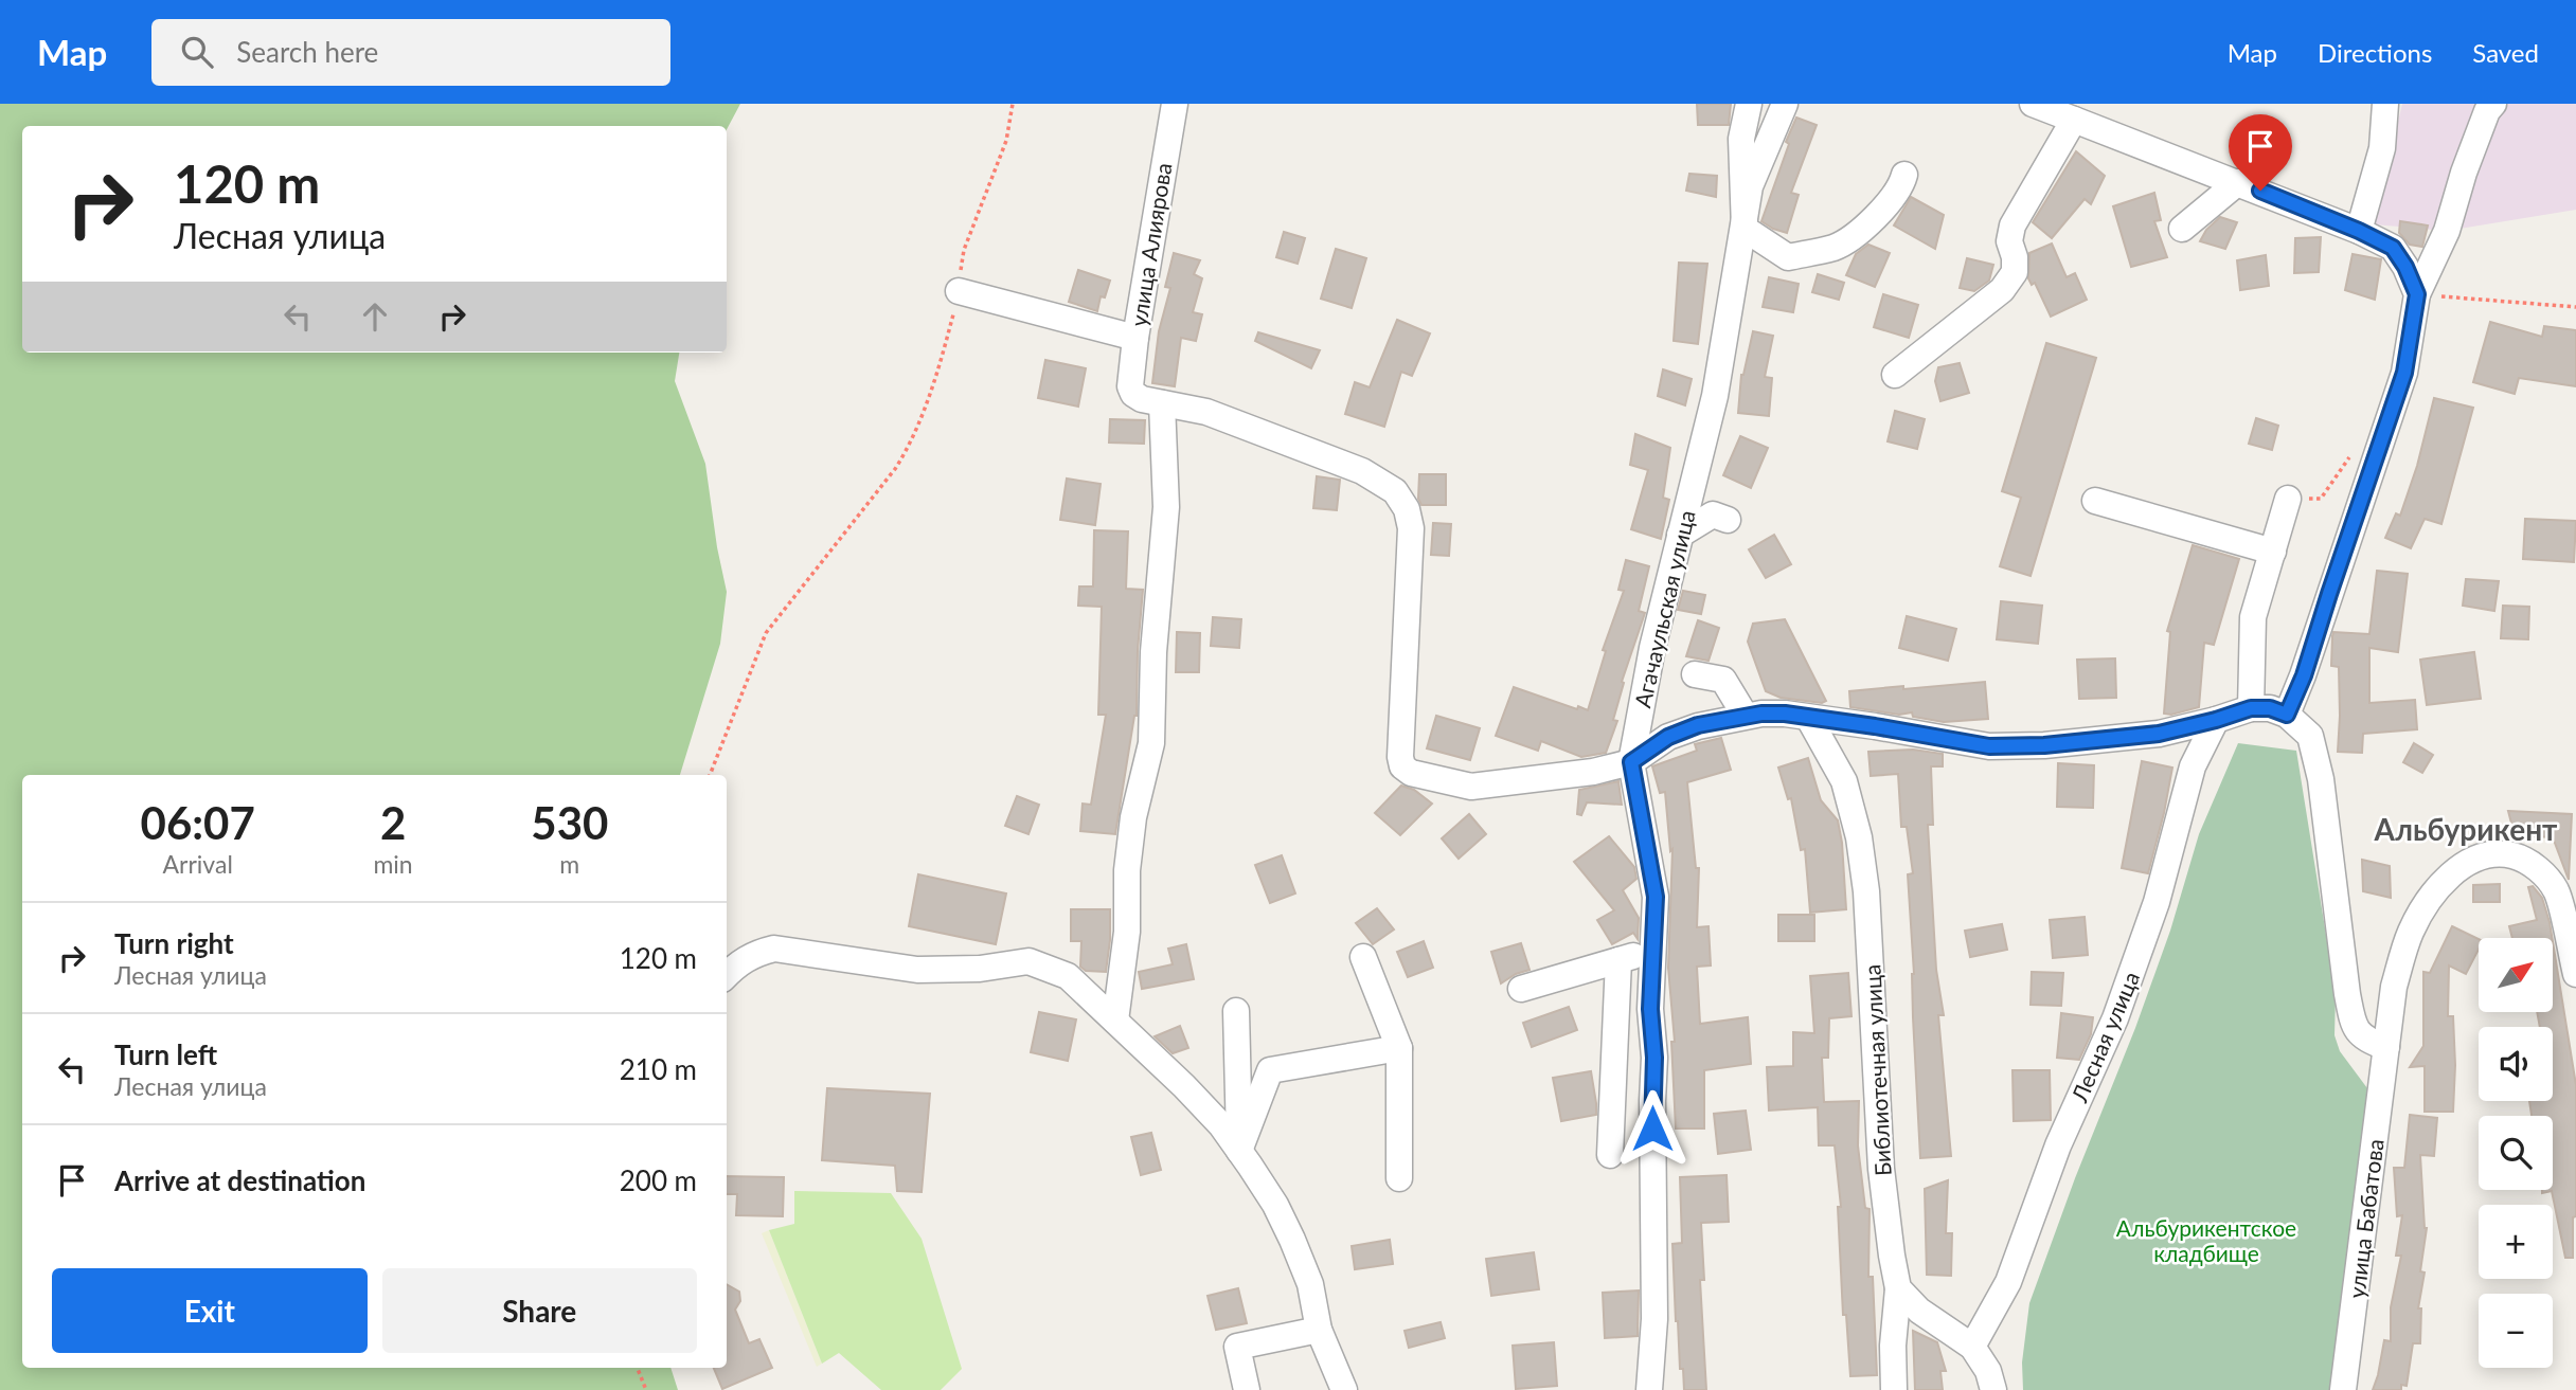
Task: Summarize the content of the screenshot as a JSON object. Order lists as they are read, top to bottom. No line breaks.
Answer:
{"streets":{"street":["улица Алиярова","Агачаульская улица","Лесная улица","Библиотечная улица","улица Бабатова"]},"districts":["Альбурикент"],"parks":["Альбурикентское кладбище"],"north":"top right","page":{"header":"Map","search":"Search here","nav":["Map","Directions","Saved"],"turn":["120 m","Лесная улица"],"eta":["06:07","Arrival","2","min","530","m"],"list":[{"name":"Turn right","note":"Лесная улица","value":"120 m"},{"name":"Turn left","note":"Лесная улица","value":"210 m"},{"name":"Arrive at destination","value":"200 m"}],"map_buttons":["+","−"],"buttons":["Exit","Share"]}}
